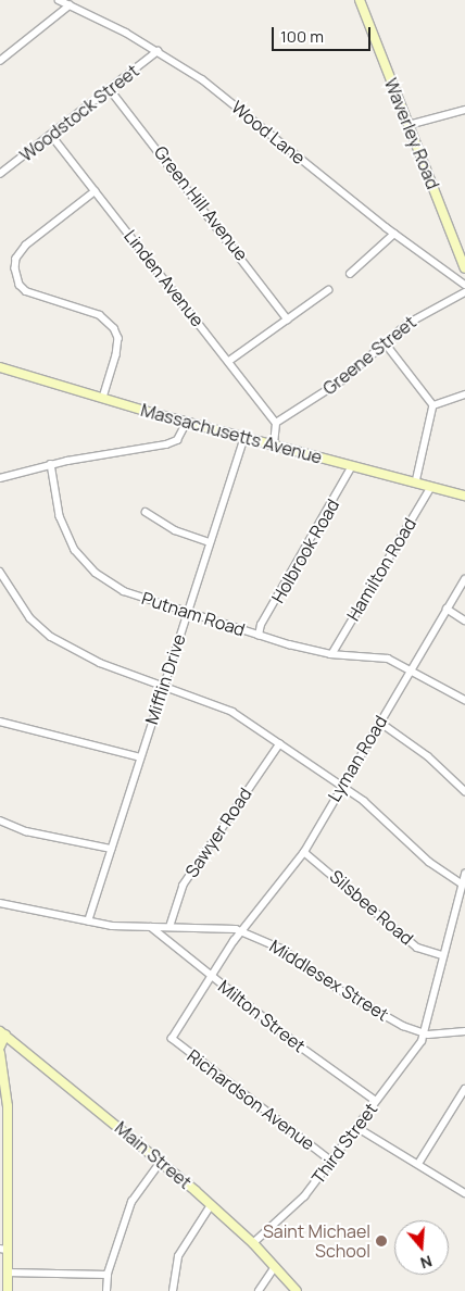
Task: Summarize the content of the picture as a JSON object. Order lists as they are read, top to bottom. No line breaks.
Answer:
{"streets":{"main road":["Waverley Road","Massachusetts Avenue","Main Street"],"street":["Woodstock Street","Wood Lane","Green Hill Avenue","Linden Avenue","Greene Street","Holbrook Road","Hamilton Road","Putnam Road","Mifflin Drive","Lyman Road","Sawyer Road","Silsbee Road","Middlesex Street","Milton Street","Richardson Avenue","Third Street"]},"crossings":[["Woodstock Street","Wood Lane"],["Woodstock Street","Green Hill Avenue"],["Woodstock Street","Linden Avenue"],["Linden Avenue","Greene Street"],["Massachusetts Avenue","Holbrook Road"],["Massachusetts Avenue","Hamilton Road"],["Massachusetts Avenue","Mifflin Drive"],["Holbrook Road","Putnam Road"],["Hamilton Road","Putnam Road"],["Putnam Road","Mifflin Drive"],["Putnam Road","Lyman Road"],["Mifflin Drive","Middlesex Street"],["Lyman Road","Silsbee Road"],["Lyman Road","Middlesex Street"],["Lyman Road","Milton Street"],["Lyman Road","Richardson Avenue"],["Sawyer Road","Middlesex Street"],["Silsbee Road","Third Street"],["Middlesex Street","Milton Street"],["Middlesex Street","Third Street"],["Milton Street","Third Street"],["Richardson Avenue","Third Street"],["Third Street","Main Street"]],"places":["Saint Michael School"],"scale_bar":"100 m","north":"bottom"}
